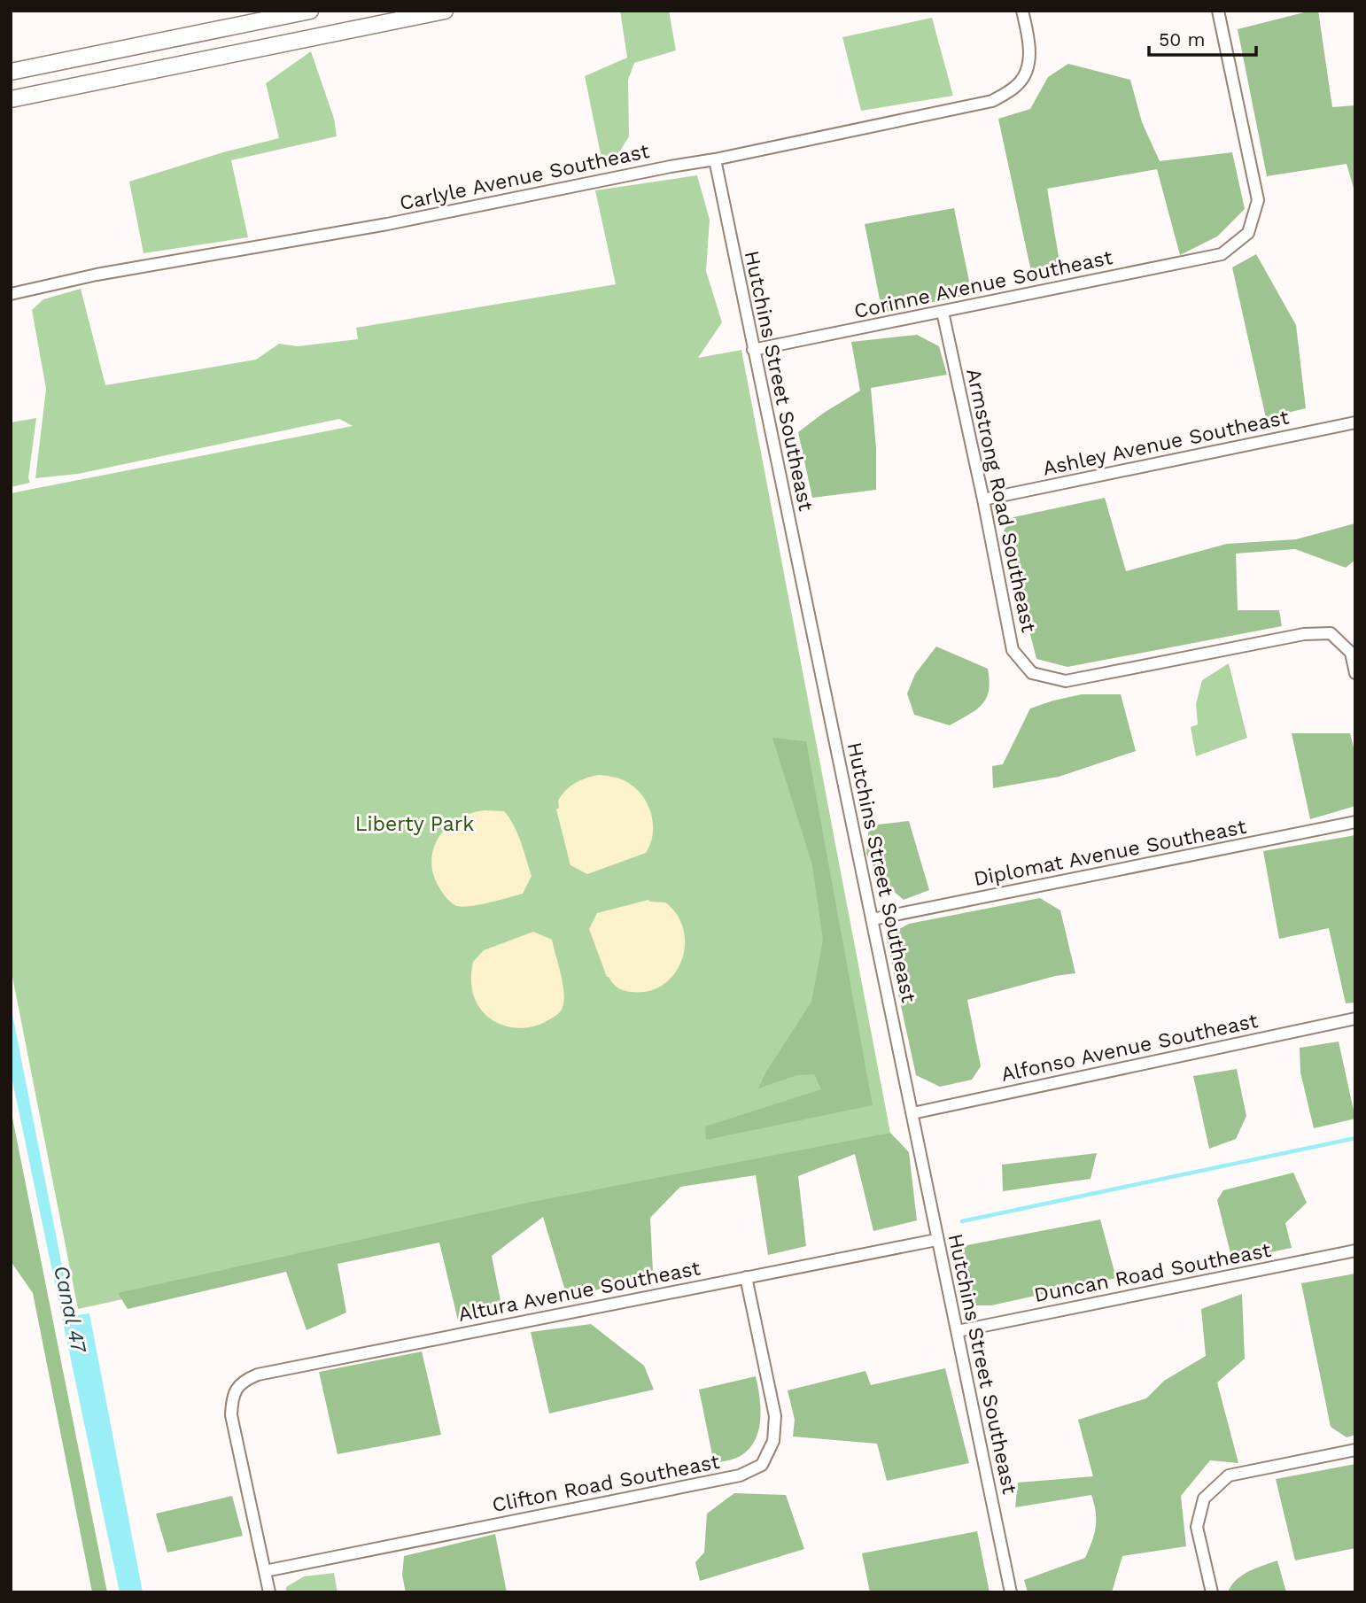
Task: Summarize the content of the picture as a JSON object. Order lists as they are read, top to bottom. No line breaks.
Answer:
{"streets":{"street":["Carlyle Avenue Southeast","Corinne Avenue Southeast","Hutchins Street Southeast","Ashley Avenue Southeast","Armstrong Road Southeast","Diplomat Avenue Southeast","Alfonso Avenue Southeast","Duncan Road Southeast","Altura Avenue Southeast","Clifton Road Southeast"]},"crossings":[["Carlyle Avenue Southeast","Hutchins Street Southeast"],["Corinne Avenue Southeast","Hutchins Street Southeast"],["Corinne Avenue Southeast","Armstrong Road Southeast"],["Hutchins Street Southeast","Diplomat Avenue Southeast"],["Hutchins Street Southeast","Alfonso Avenue Southeast"],["Hutchins Street Southeast","Duncan Road Southeast"],["Hutchins Street Southeast","Altura Avenue Southeast"],["Ashley Avenue Southeast","Armstrong Road Southeast"],["Altura Avenue Southeast","Clifton Road Southeast"]],"water":["Canal 47"],"parks":["Liberty Park"],"scale_bar":"50 m"}
